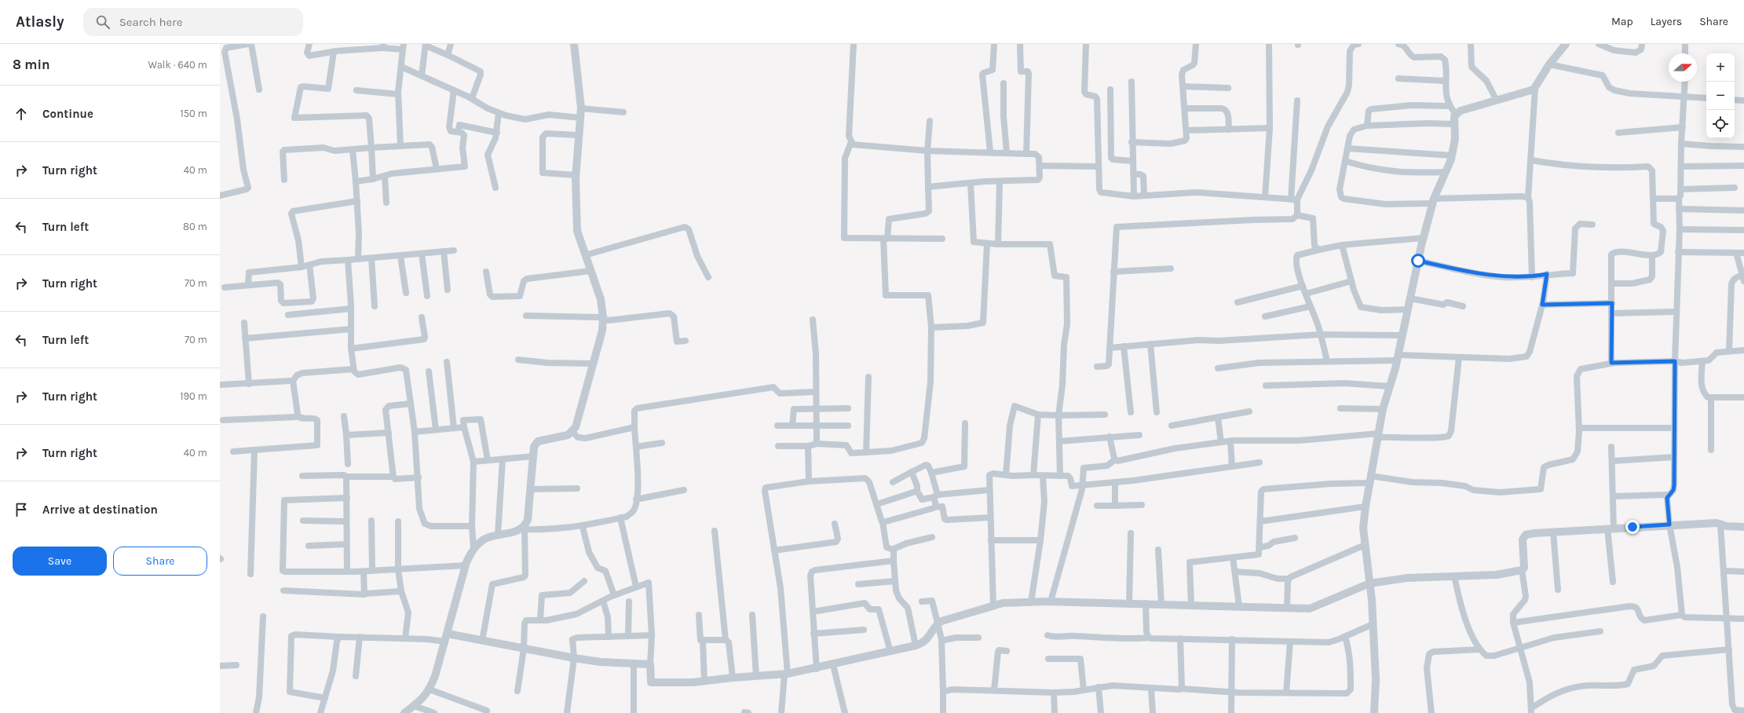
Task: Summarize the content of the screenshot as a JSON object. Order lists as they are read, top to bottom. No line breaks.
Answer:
{"north":"right","page":{"header":"Atlasly","search":"Search here","nav":["Map","Layers","Share"],"heading":["8 min","Walk · 640 m"],"map_buttons":["+","−"],"list":[["Continue","150 m"],["Turn right","40 m"],["Turn left","80 m"],["Turn right","70 m"],["Turn left","70 m"],["Turn right","190 m"],["Turn right","40 m"],"Arrive at destination"],"buttons":["Save","Share"]}}
